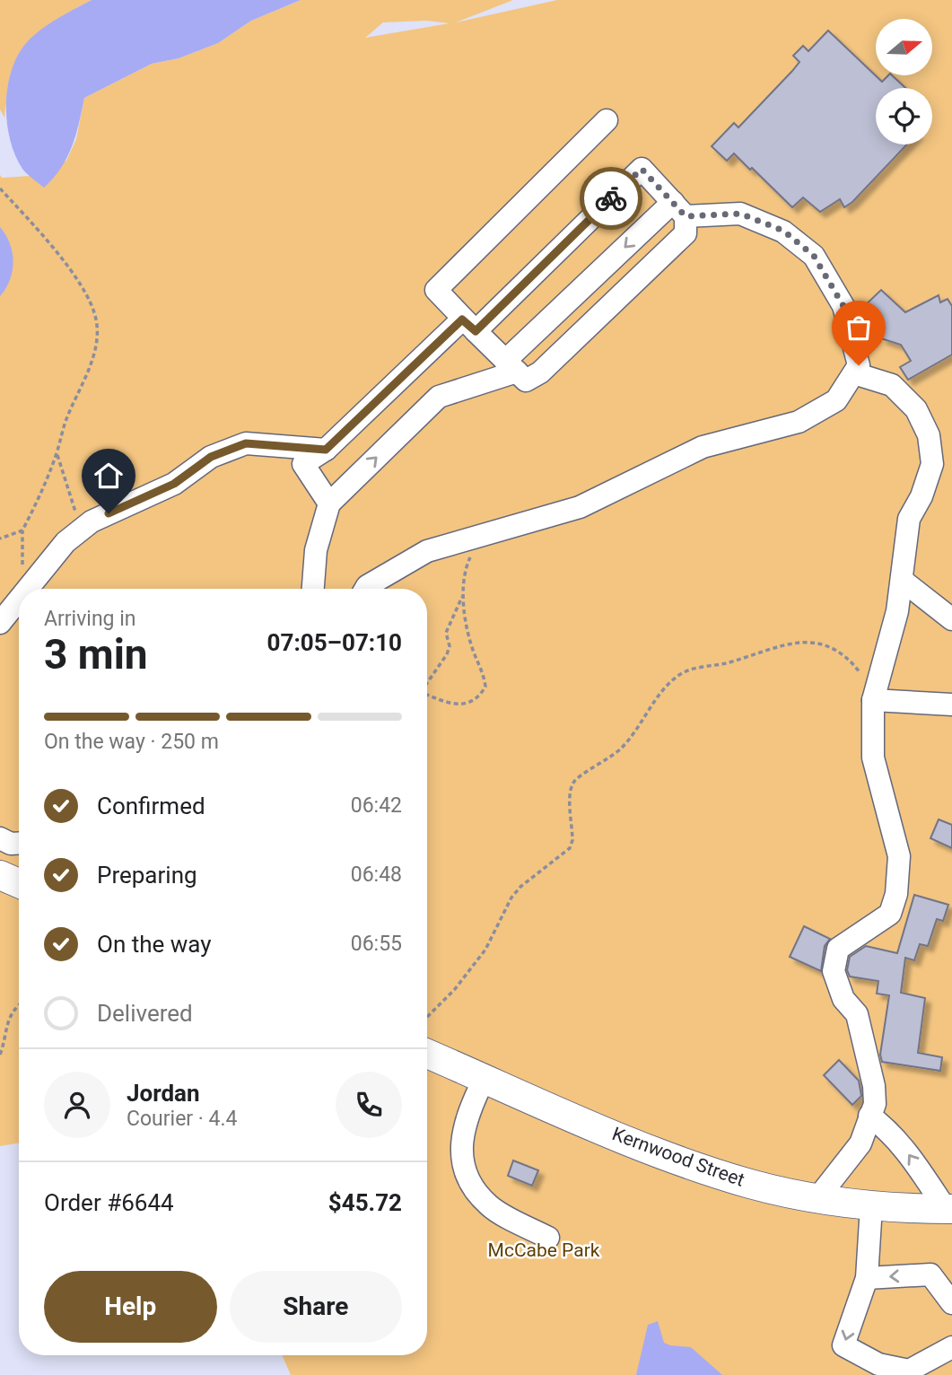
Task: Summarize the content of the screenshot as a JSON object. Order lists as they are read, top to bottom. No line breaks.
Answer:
{"streets":{"main road":["Kernwood Street"]},"parks":["McCabe Park"],"north":"right","page":{"heading":["3 min","Arriving in","07:05–07:10"],"panel":["Jordan","Courier · 4.4","Order #6644","$45.72"],"bar":"On the way · 250 m","list":[["Confirmed","06:42"],["Preparing","06:48"],["On the way","06:55"],"Delivered"],"buttons":["Help","Share"]}}
